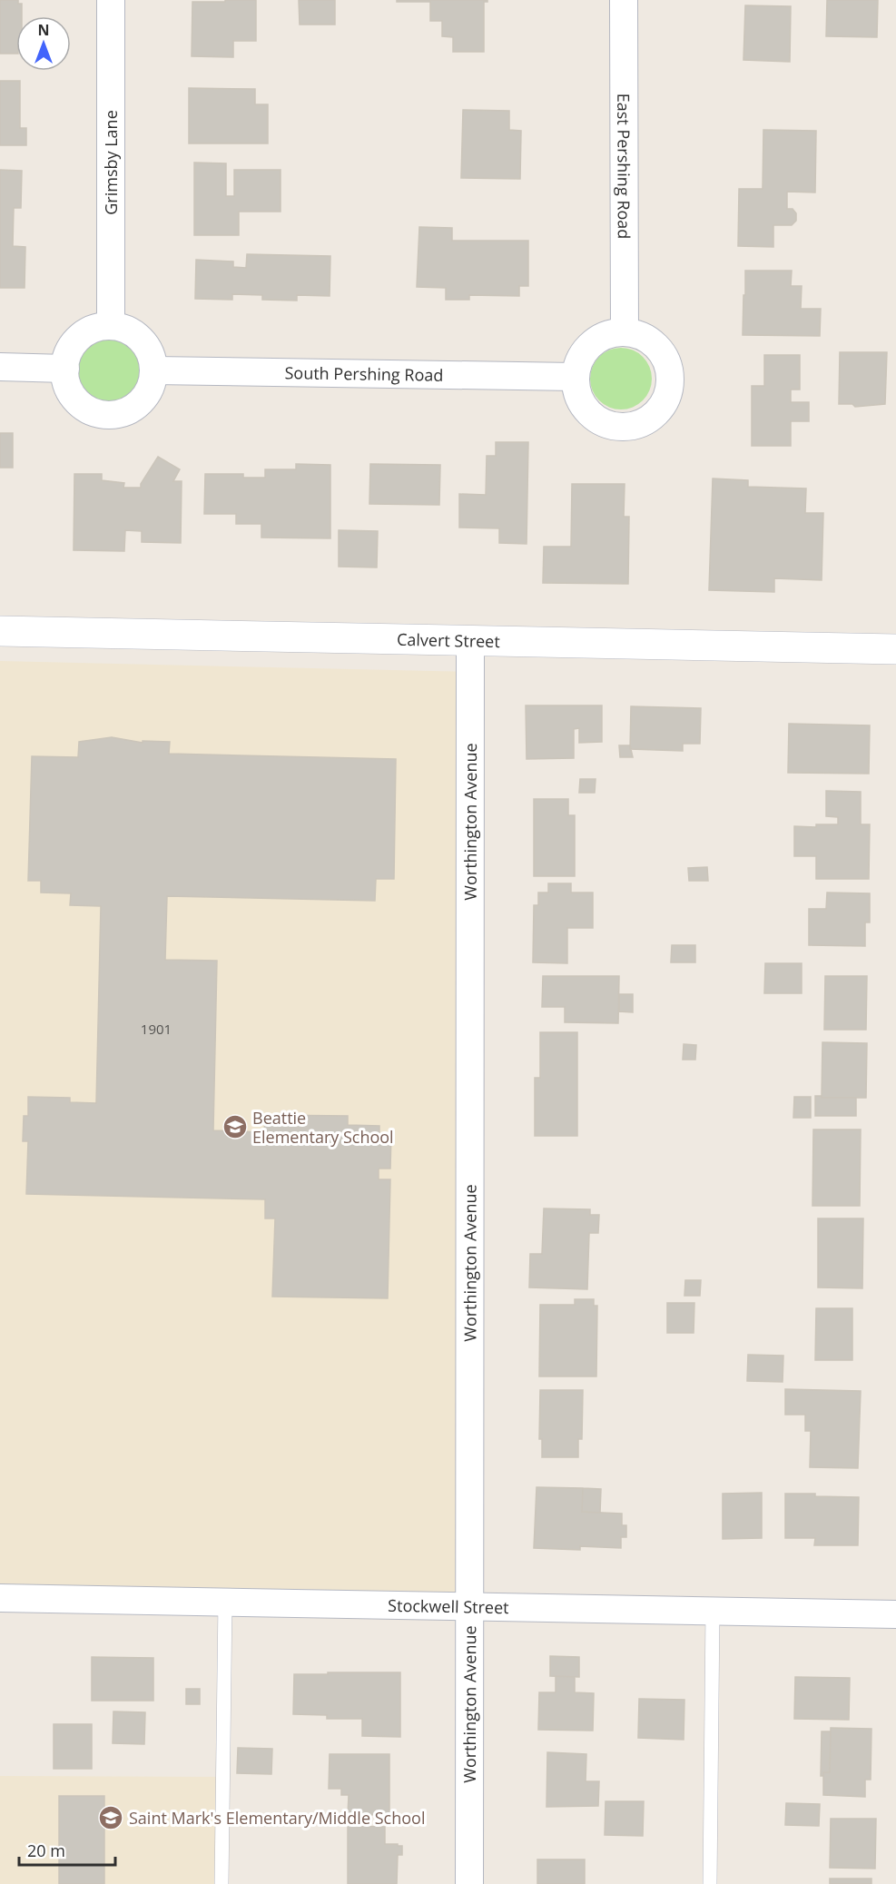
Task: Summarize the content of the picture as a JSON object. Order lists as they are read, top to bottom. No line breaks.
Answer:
{"streets":{"street":["Grimsby Lane","East Pershing Road","South Pershing Road","Calvert Street","Worthington Avenue","Stockwell Street"]},"crossings":[["Grimsby Lane","South Pershing Road"],["East Pershing Road","South Pershing Road"],["Calvert Street","Worthington Avenue"],["Worthington Avenue","Stockwell Street"]],"places":{"school or university":["Beattie Elementary School","Saint Mark's Elementary/Middle School"]},"house_numbers":["1901"],"scale_bar":"20 m","north":"top"}
